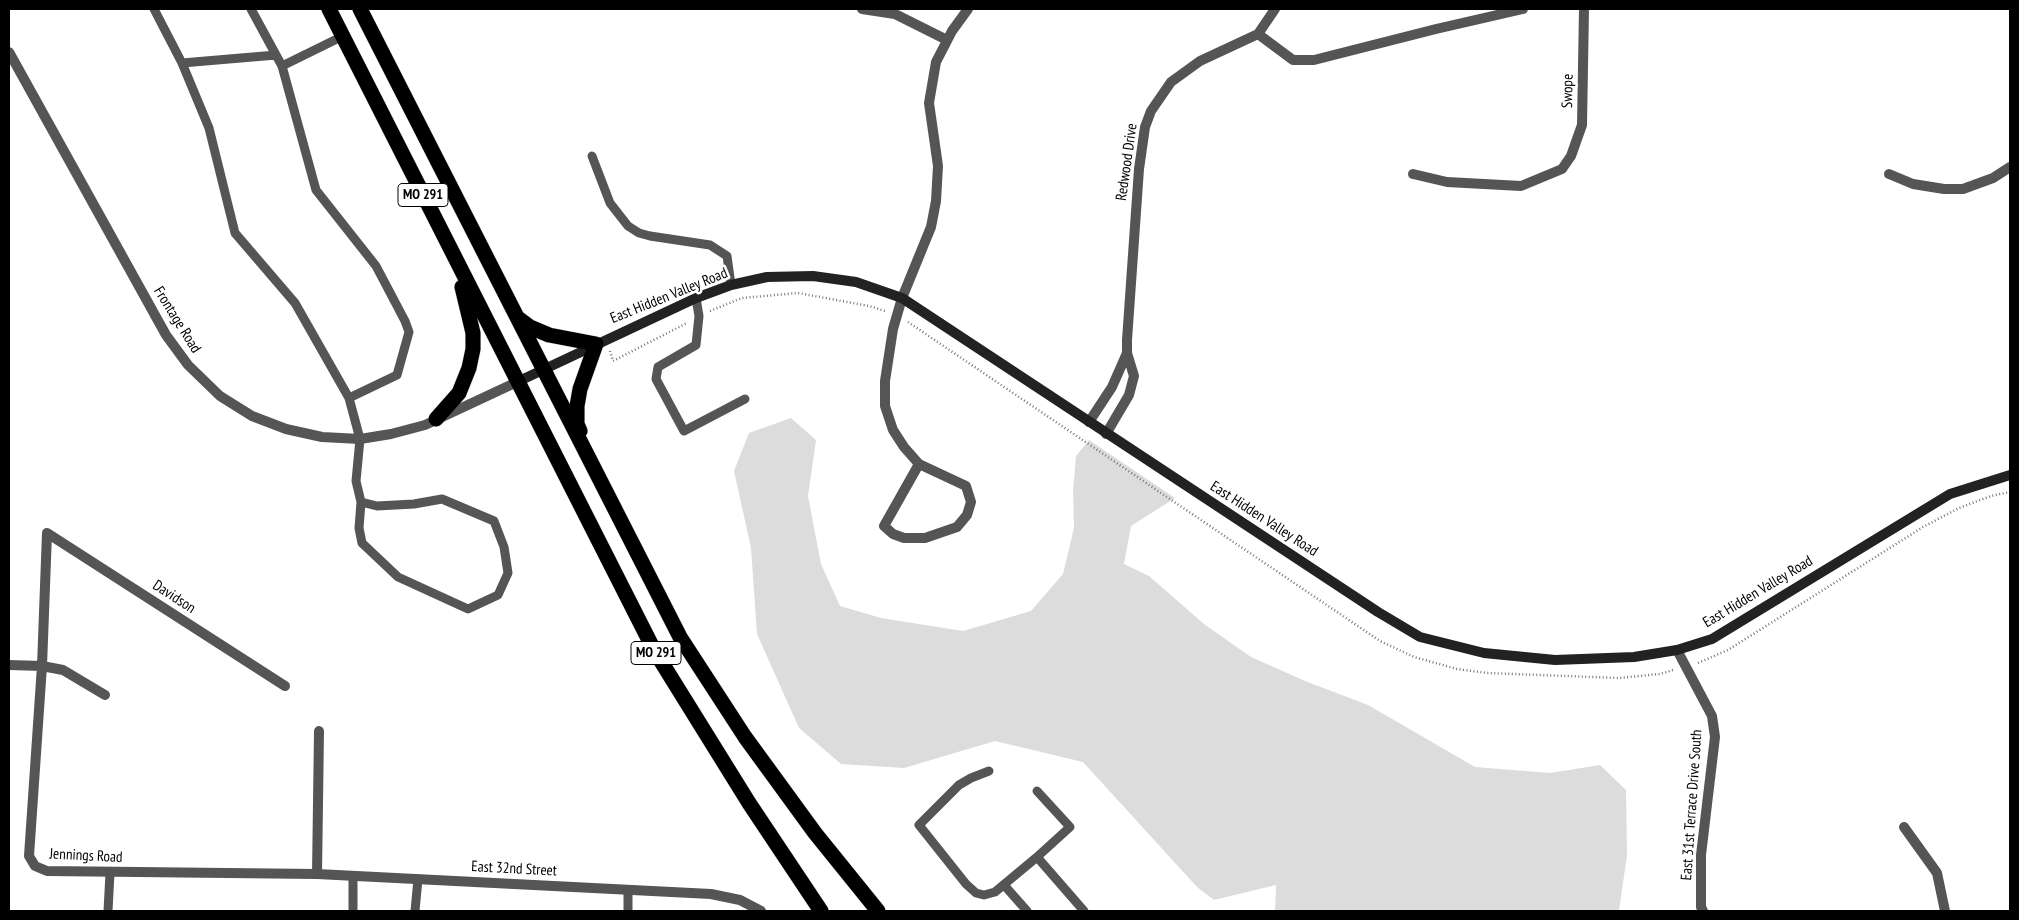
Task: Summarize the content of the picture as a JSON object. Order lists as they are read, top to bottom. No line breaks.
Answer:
{"streets":{"highway":["MO 291"],"main road":["East Hidden Valley Road"],"street":["Swope","Redwood Drive","Frontage Road","Davidson","East 31st Terrace Drive South","Jennings Road","East 32nd Street"]},"crossings":[["Redwood Drive","East Hidden Valley Road"],["MO 291","East Hidden Valley Road"],["MO 291","Frontage Road"],["East Hidden Valley Road","Frontage Road"],["East Hidden Valley Road","East 31st Terrace Drive South"],["Davidson","Jennings Road"],["Jennings Road","East 32nd Street"]]}
